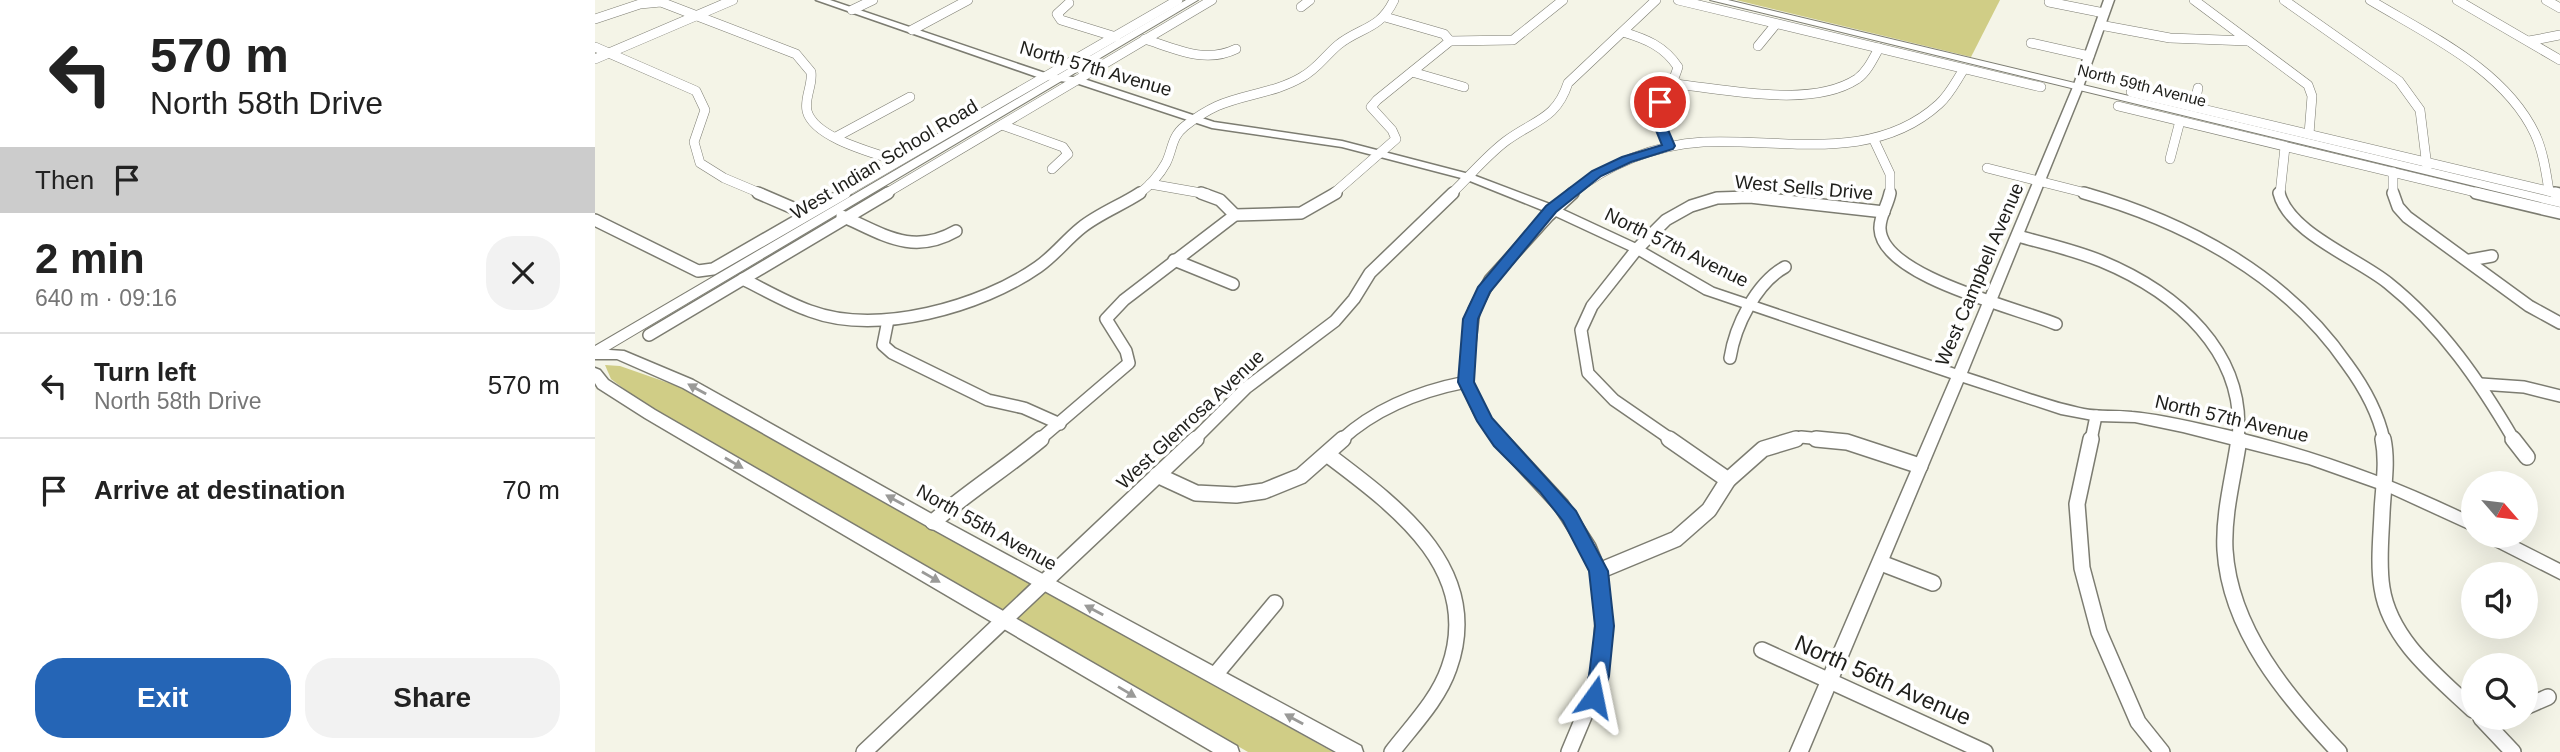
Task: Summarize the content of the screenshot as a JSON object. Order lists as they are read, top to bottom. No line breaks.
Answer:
{"streets":{"main road":["North 59th Avenue","West Indian School Road"],"street":["North 57th Avenue","West Sells Drive","West Campbell Avenue","West Glenrosa Avenue","North 55th Avenue","North 56th Avenue"]},"crossings":[["North 57th Avenue","West Indian School Road"],["North 57th Avenue","West Sells Drive"],["North 57th Avenue","West Campbell Avenue"],["North 57th Avenue","West Glenrosa Avenue"],["North 59th Avenue","West Campbell Avenue"],["West Indian School Road","North 55th Avenue"],["West Campbell Avenue","North 56th Avenue"],["West Glenrosa Avenue","North 55th Avenue"]],"north":"bottom right","page":{"turn":["570 m","North 58th Drive"],"then":"Then","heading":["2 min","640 m · 09:16"],"list":[{"name":"Turn left","note":"North 58th Drive","value":"570 m"},{"name":"Arrive at destination","value":"70 m"}],"buttons":["Exit","Share"]}}
